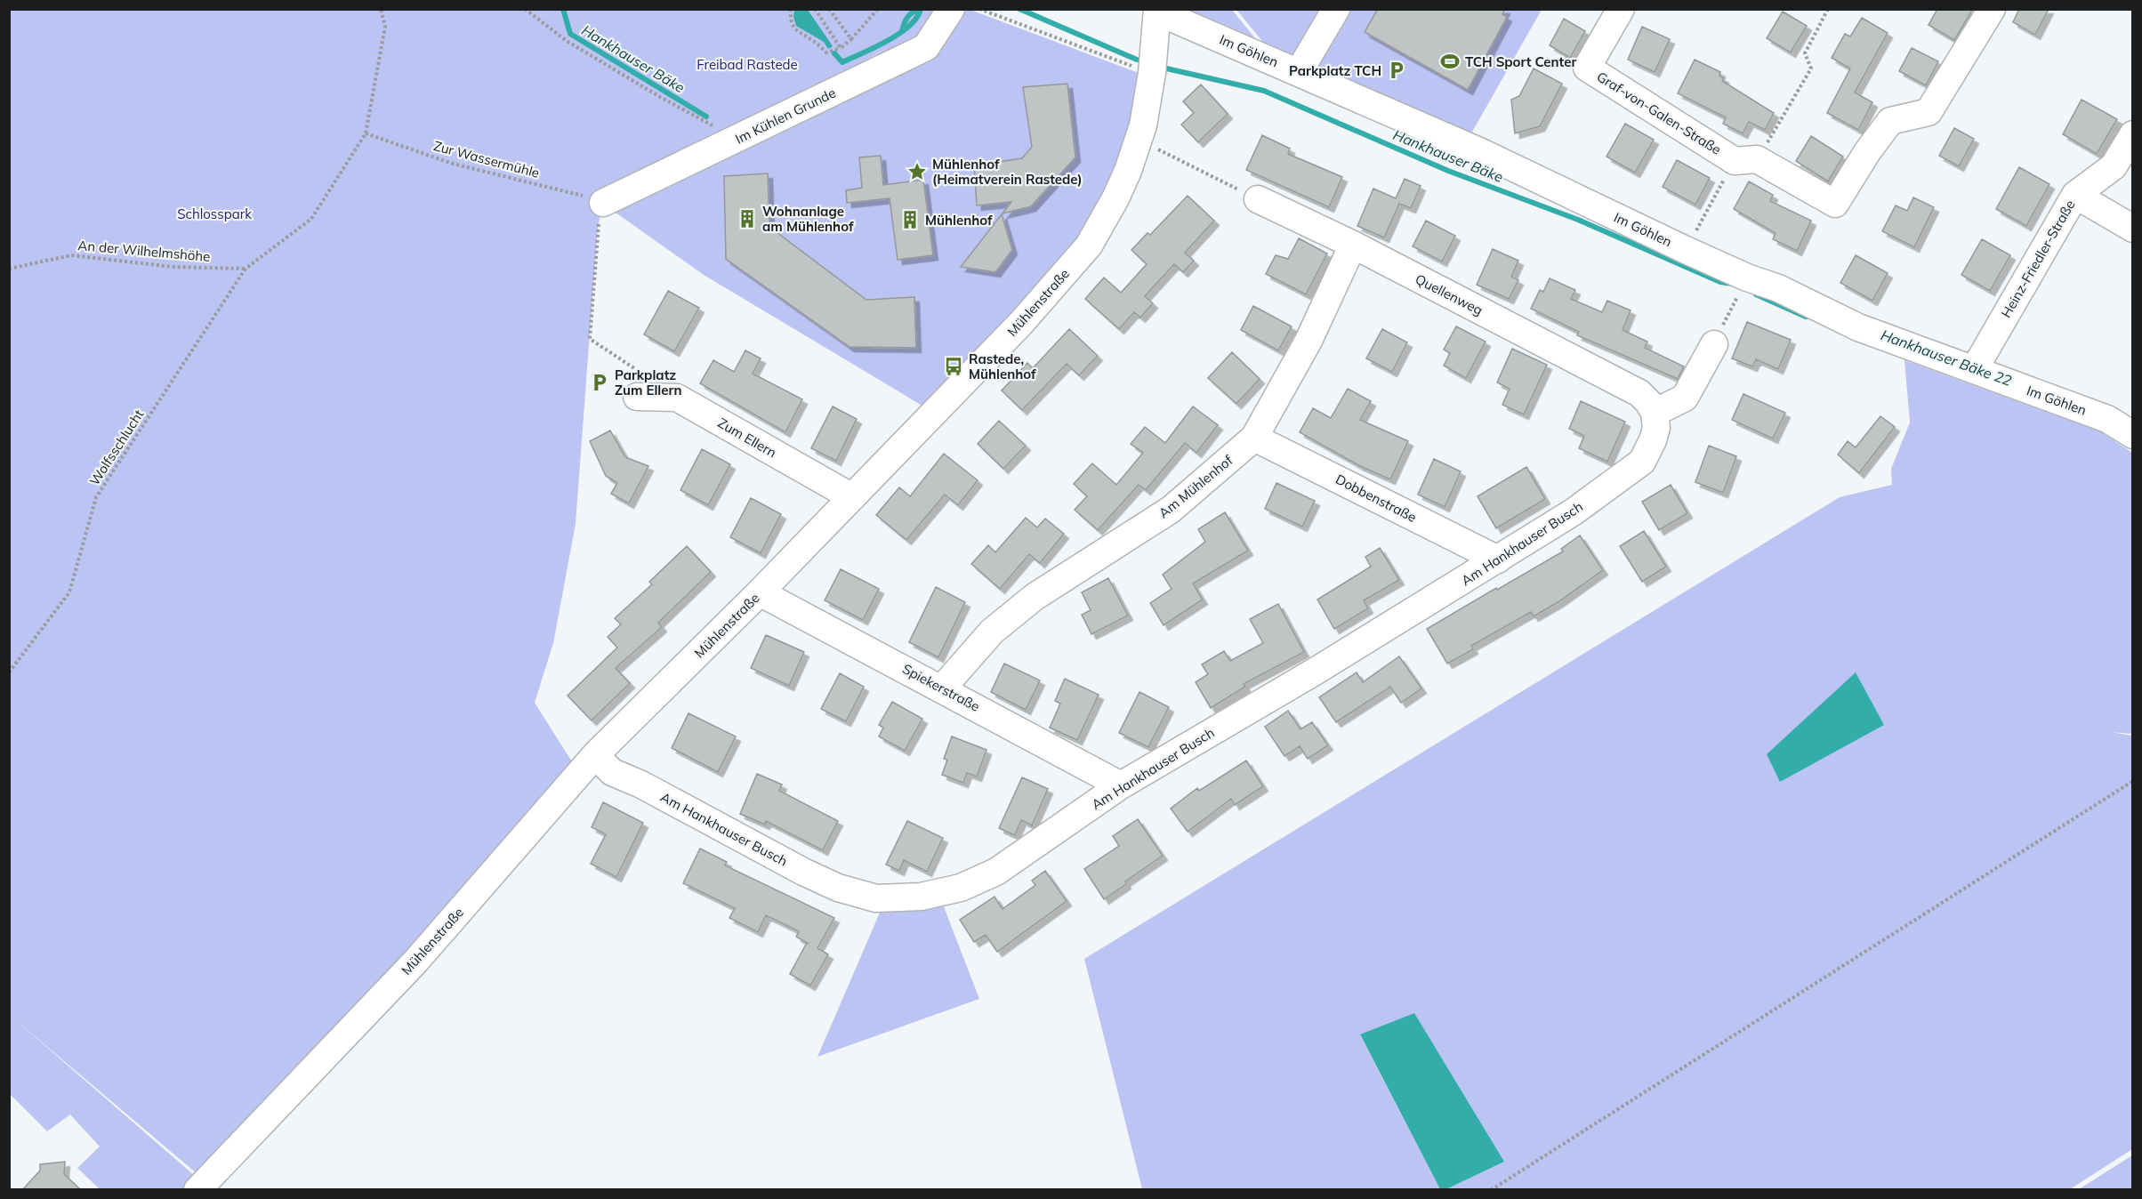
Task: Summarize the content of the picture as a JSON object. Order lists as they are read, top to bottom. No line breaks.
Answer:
{"streets":{"street":["Im Göhlen","Graf-von-Galen-Straße","Im Kühlen Grunde","Heinz-Friedler-Straße","Quellenweg","Mühlenstraße","Zum Ellern","Am Mühlenhof","Dobbenstraße","Am Hankhauser Busch","Spiekerstraße"],"path":["Zur Wassermühle","An der Wilhelmshöhe","Wolfsschlucht"]},"crossings":[["Im Göhlen","Graf-von-Galen-Straße"],["Im Göhlen","Heinz-Friedler-Straße"],["Im Göhlen","Mühlenstraße"],["Im Kühlen Grunde","Zur Wassermühle"],["Zur Wassermühle","Wolfsschlucht"],["An der Wilhelmshöhe","Wolfsschlucht"],["Quellenweg","Am Mühlenhof"],["Quellenweg","Am Hankhauser Busch"],["Mühlenstraße","Zum Ellern"],["Mühlenstraße","Am Hankhauser Busch"],["Mühlenstraße","Spiekerstraße"],["Am Mühlenhof","Dobbenstraße"],["Am Mühlenhof","Spiekerstraße"],["Dobbenstraße","Am Hankhauser Busch"],["Am Hankhauser Busch","Spiekerstraße"]],"water":["Hankhauser Bäke","Hankhauser Bäke 22"],"parks":["Freibad Rastede","Schlosspark"],"places":{"sports":["TCH Sport Center"],"parking":["Parkplatz TCH","Parkplatz Zum Ellern"],"place":["Mühlenhof (Heimatverein Rastede)"],"building":["Wohnanlage am Mühlenhof","Mühlenhof"],"bus stop":["Rastede, Mühlenhof"]}}
